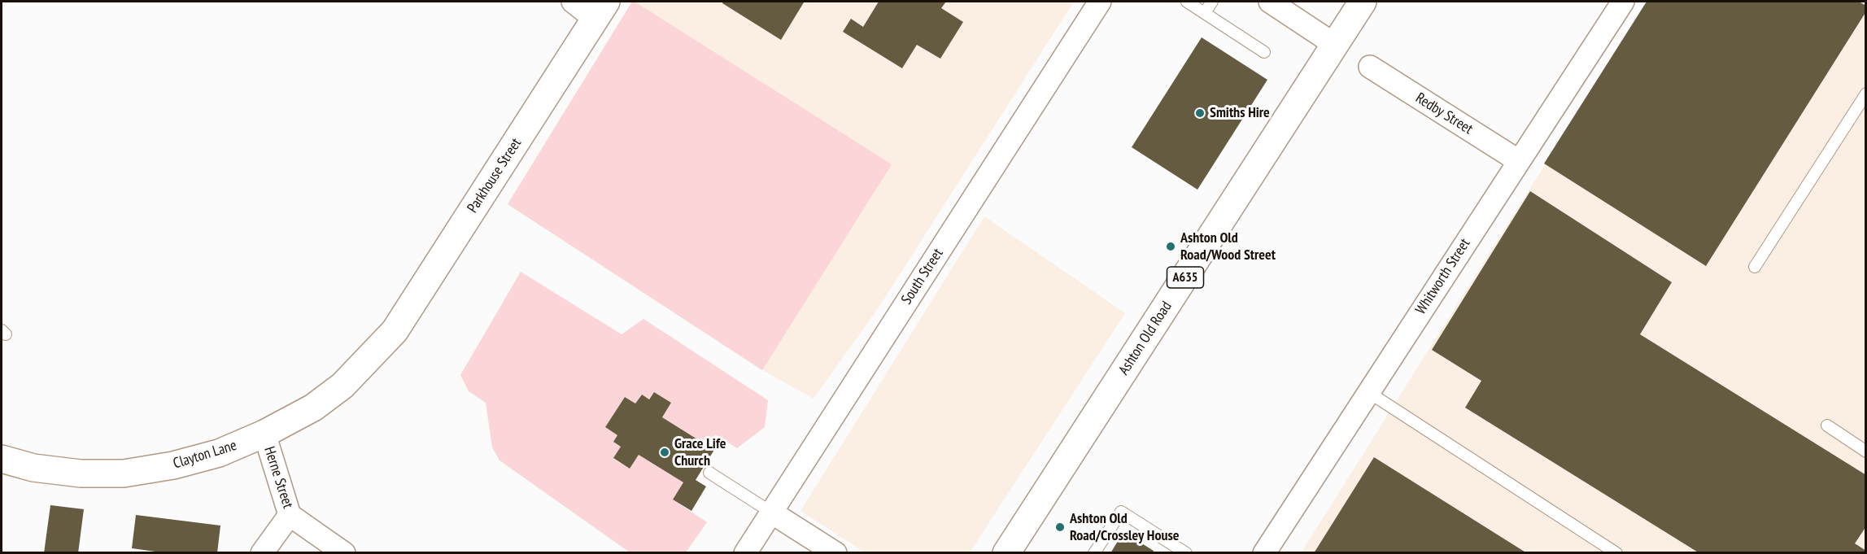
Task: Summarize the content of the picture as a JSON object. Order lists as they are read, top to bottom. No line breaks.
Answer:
{"streets":{"main road":["Parkhouse Street","A635","Ashton Old Road","Clayton Lane"],"street":["Redby Street","South Street","Whitworth Street","Herne Street"]},"crossings":[["Redby Street","Whitworth Street"],["Parkhouse Street","Clayton Lane"],["Clayton Lane","Herne Street"]],"places":["Smiths Hire","Ashton Old Road/Wood Street","Grace Life Church","Ashton Old Road/Crossley House"]}
